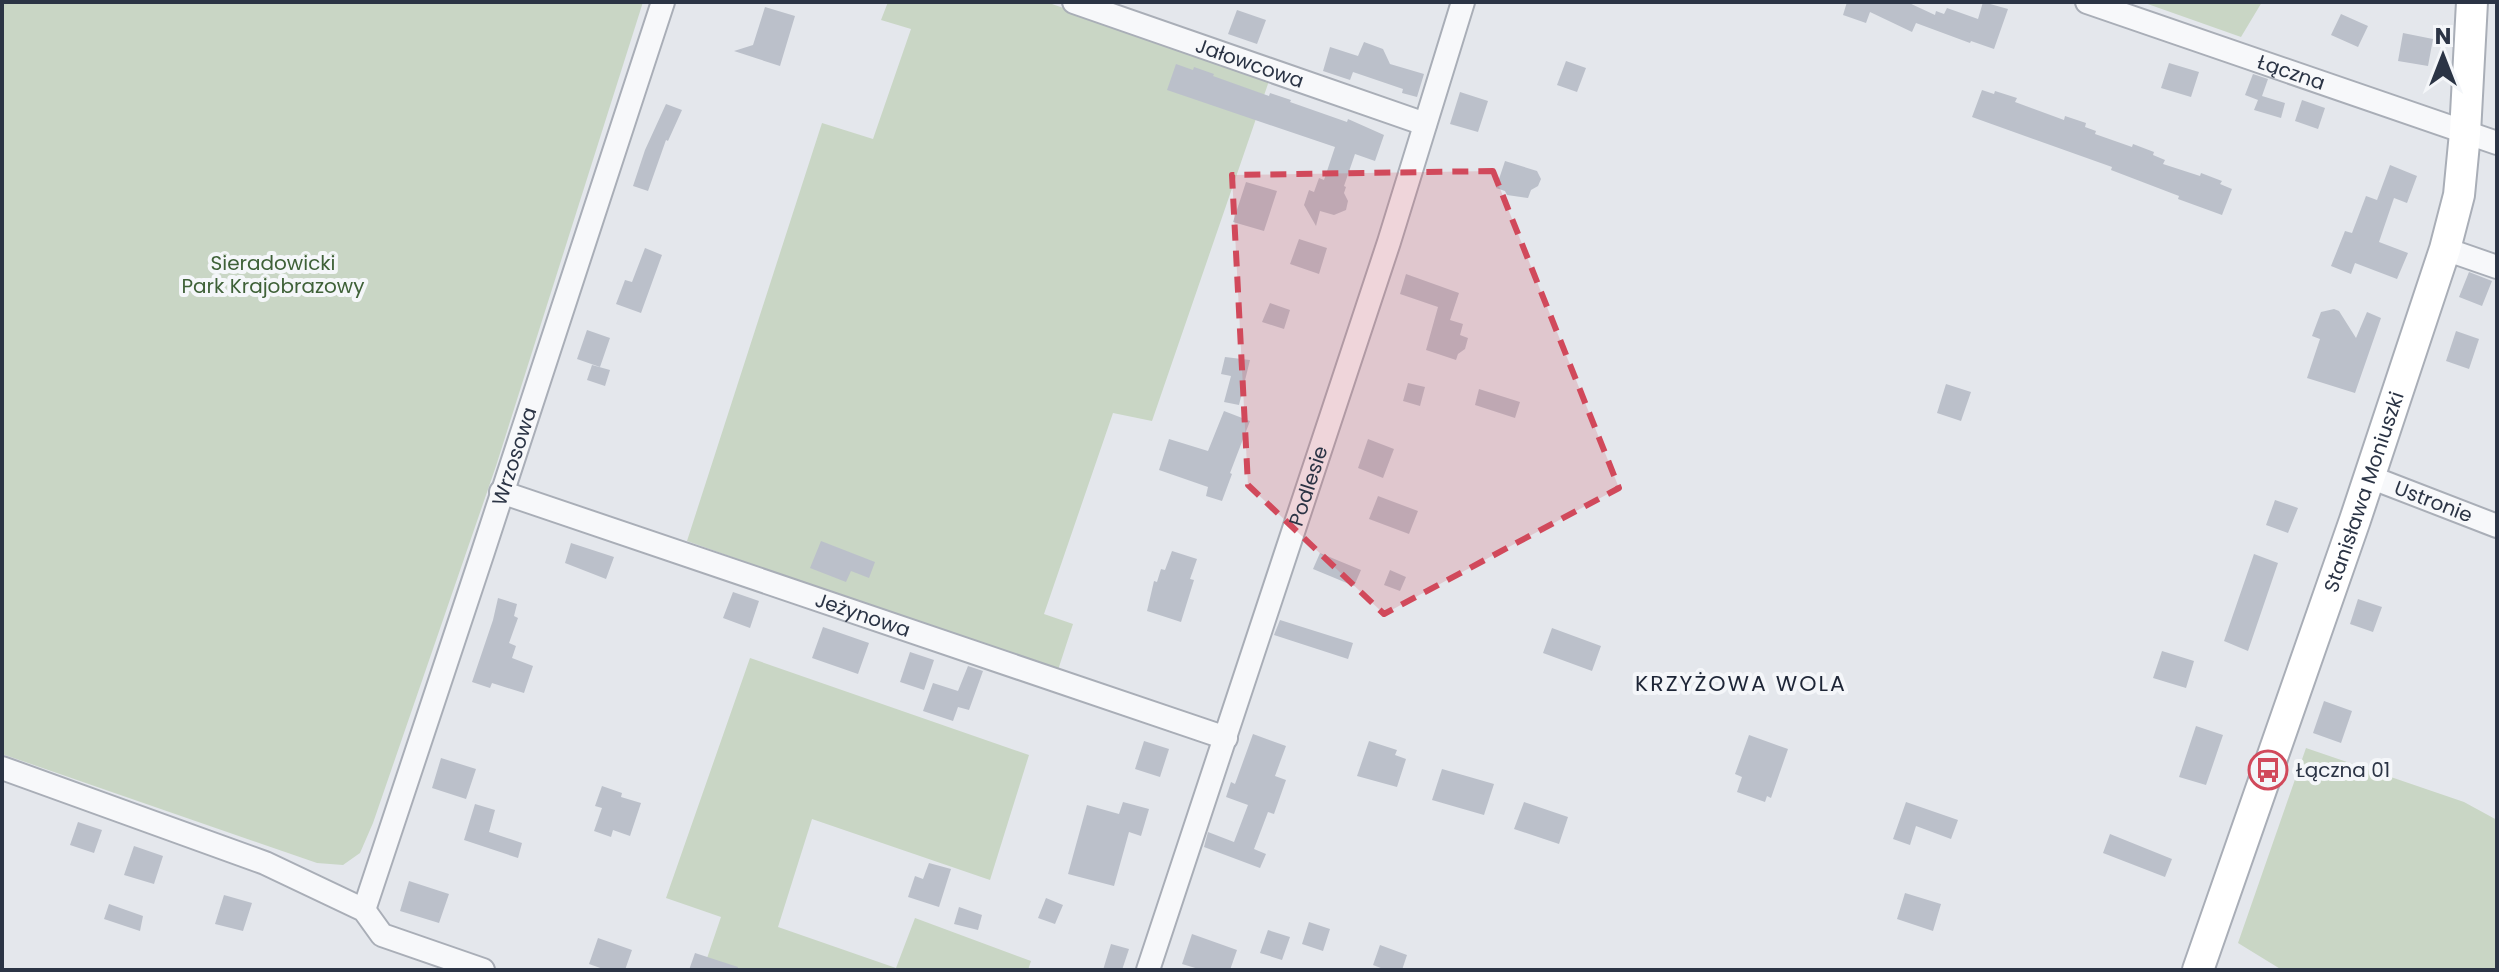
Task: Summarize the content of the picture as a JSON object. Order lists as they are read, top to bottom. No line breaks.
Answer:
{"streets":{"street":["Jałowcowa","Łączna","Wrzosowa","Podlesie","Stanisława Moniuszki","Ustronie","Jeżynowa"]},"crossings":[["Jałowcowa","Podlesie"],["Łączna","Stanisława Moniuszki"],["Wrzosowa","Jeżynowa"],["Podlesie","Jeżynowa"],["Stanisława Moniuszki","Ustronie"]],"districts":["KRZYŻOWA WOLA"],"parks":["Sieradowicki Park Krajobrazowy"],"places":{"bus stop":["Łączna 01"]},"north":"top"}
